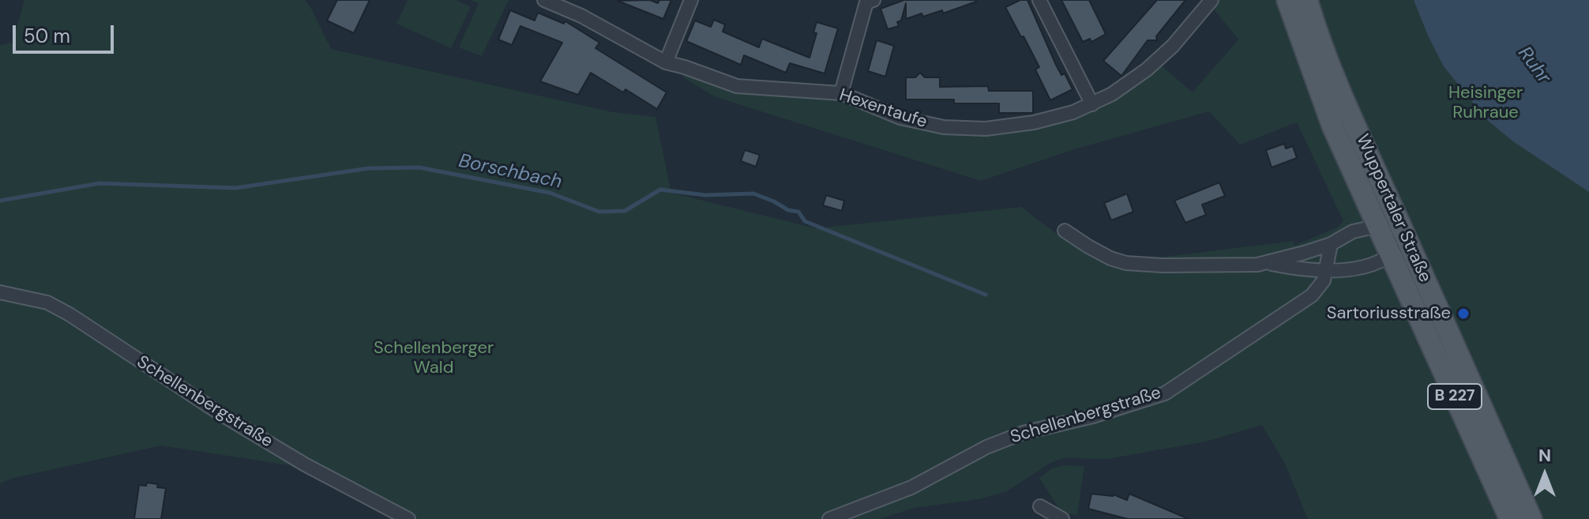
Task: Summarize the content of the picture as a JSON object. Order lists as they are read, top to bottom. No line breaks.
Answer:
{"streets":{"main road":["Wuppertaler Straße","B 227"],"street":["Hexentaufe","Schellenbergstraße"]},"water":["Ruhr","Borschbach"],"parks":["Heisinger Ruhraue","Schellenberger Wald"],"places":["Sartoriusstraße"],"scale_bar":"50 m","north":"top"}
